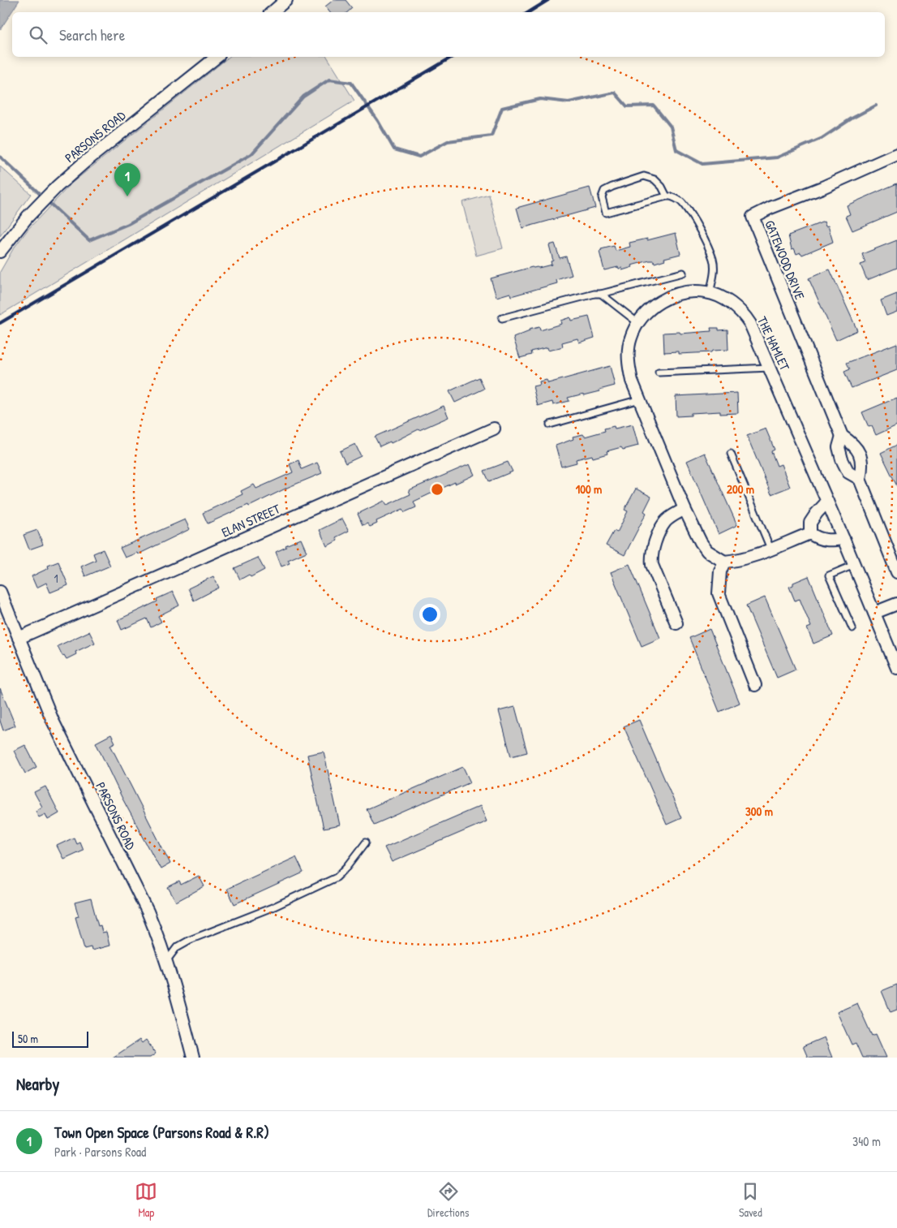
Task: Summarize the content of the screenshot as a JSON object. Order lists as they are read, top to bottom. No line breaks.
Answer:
{"streets":{"street":["PARSONS ROAD","GATEWOOD DRIVE","THE HAMLET","ELAN STREET"]},"crossings":[["PARSONS ROAD","ELAN STREET"]],"house_numbers":["1"],"scale_bar":"50 m","page":{"search":"Search here","pins":"1","scale":"50 m","heading":"Nearby","list":[{"mark":"1","name":"Town Open Space (Parsons Road & R.R)","note":"Park · Parsons Road","value":"340 m"}],"nav":["Map","Directions","Saved"]},"rings":["100 m","200 m","300 m"]}
